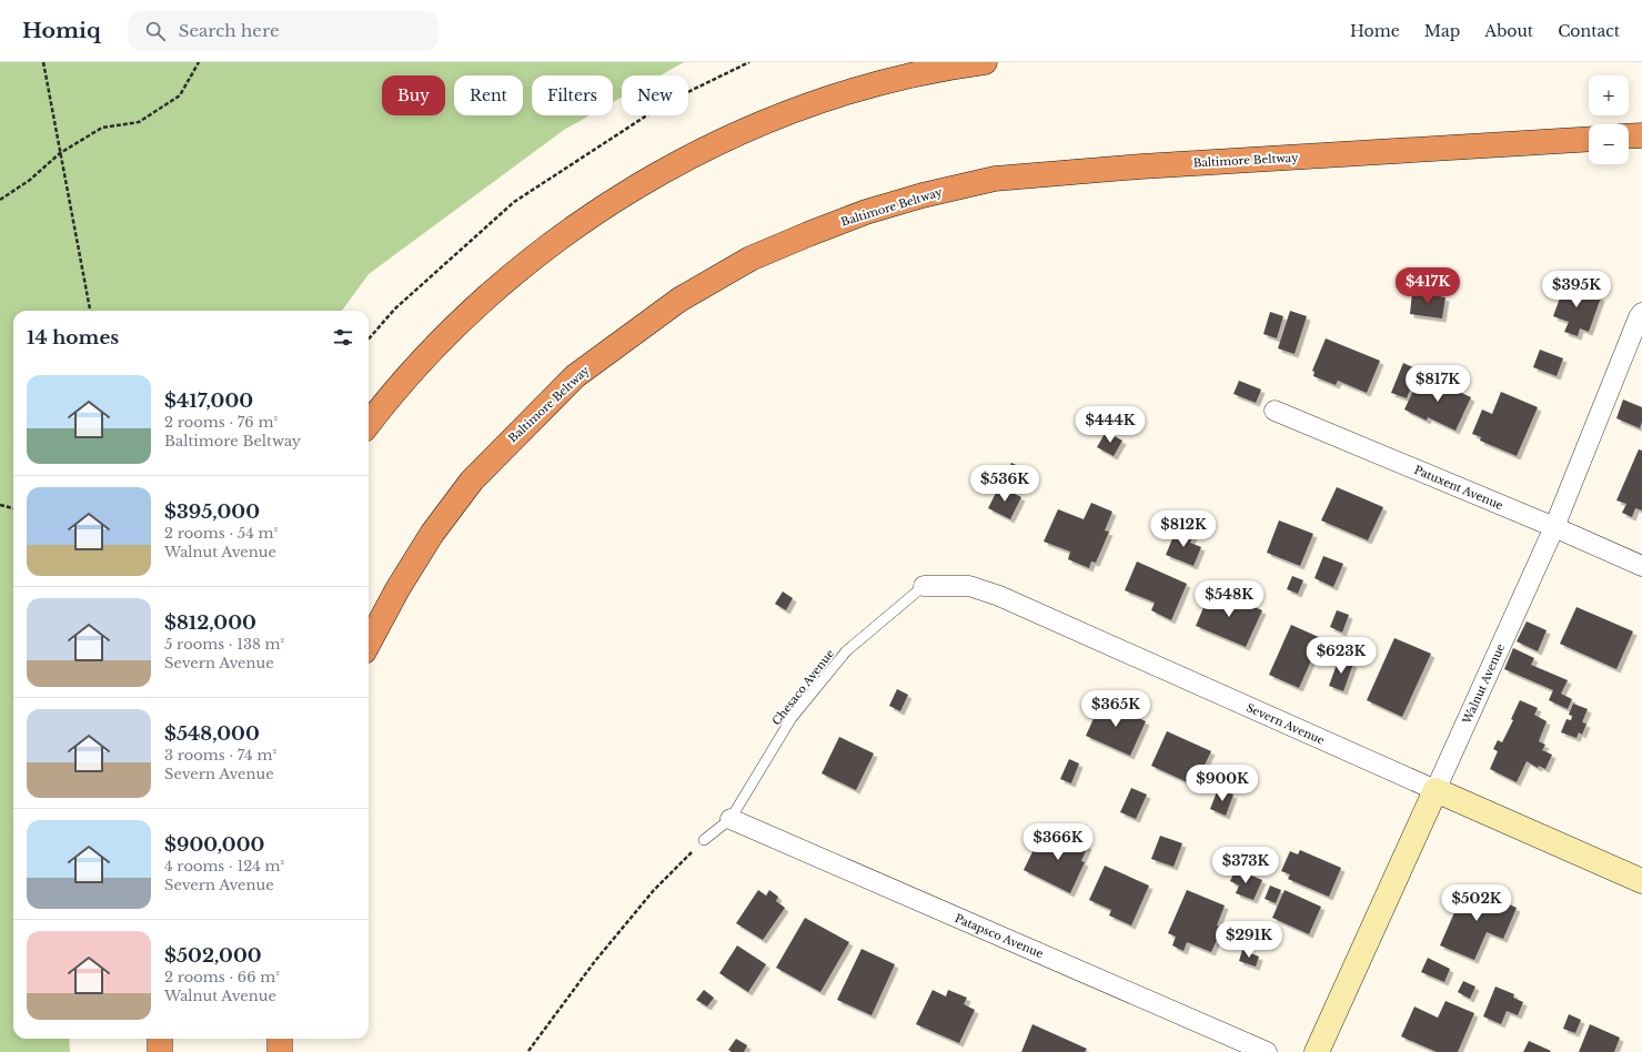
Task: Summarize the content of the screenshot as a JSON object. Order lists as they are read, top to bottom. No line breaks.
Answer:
{"streets":{"highway":["Baltimore Beltway"],"street":["Patuxent Avenue","Walnut Avenue","Severn Avenue","Patapsco Avenue"],"lane":["Chesaco Avenue"]},"crossings":[["Patuxent Avenue","Walnut Avenue"],["Walnut Avenue","Severn Avenue"],["Chesaco Avenue","Severn Avenue"],["Chesaco Avenue","Patapsco Avenue"]],"page":{"header":"Homiq","search":"Search here","nav":["Home","Map","About","Contact"],"map_buttons":["+","−"],"chip":["Buy","Rent","Filters","New"],"price":["$417K","$395K","$817K","$444K","$536K","$812K","$548K","$623K","$365K","$900K","$366K","$373K","$502K","$291K"],"heading":"14 homes","list":[{"name":"$417,000","note":"2 rooms · 76 m² · Baltimore Beltway"},{"name":"$395,000","note":"2 rooms · 54 m² · Walnut Avenue"},{"name":"$812,000","note":"5 rooms · 138 m² · Severn Avenue"},{"name":"$548,000","note":"3 rooms · 74 m² · Severn Avenue"},{"name":"$900,000","note":"4 rooms · 124 m² · Severn Avenue"},{"name":"$502,000","note":"2 rooms · 66 m² · Walnut Avenue"}]}}
